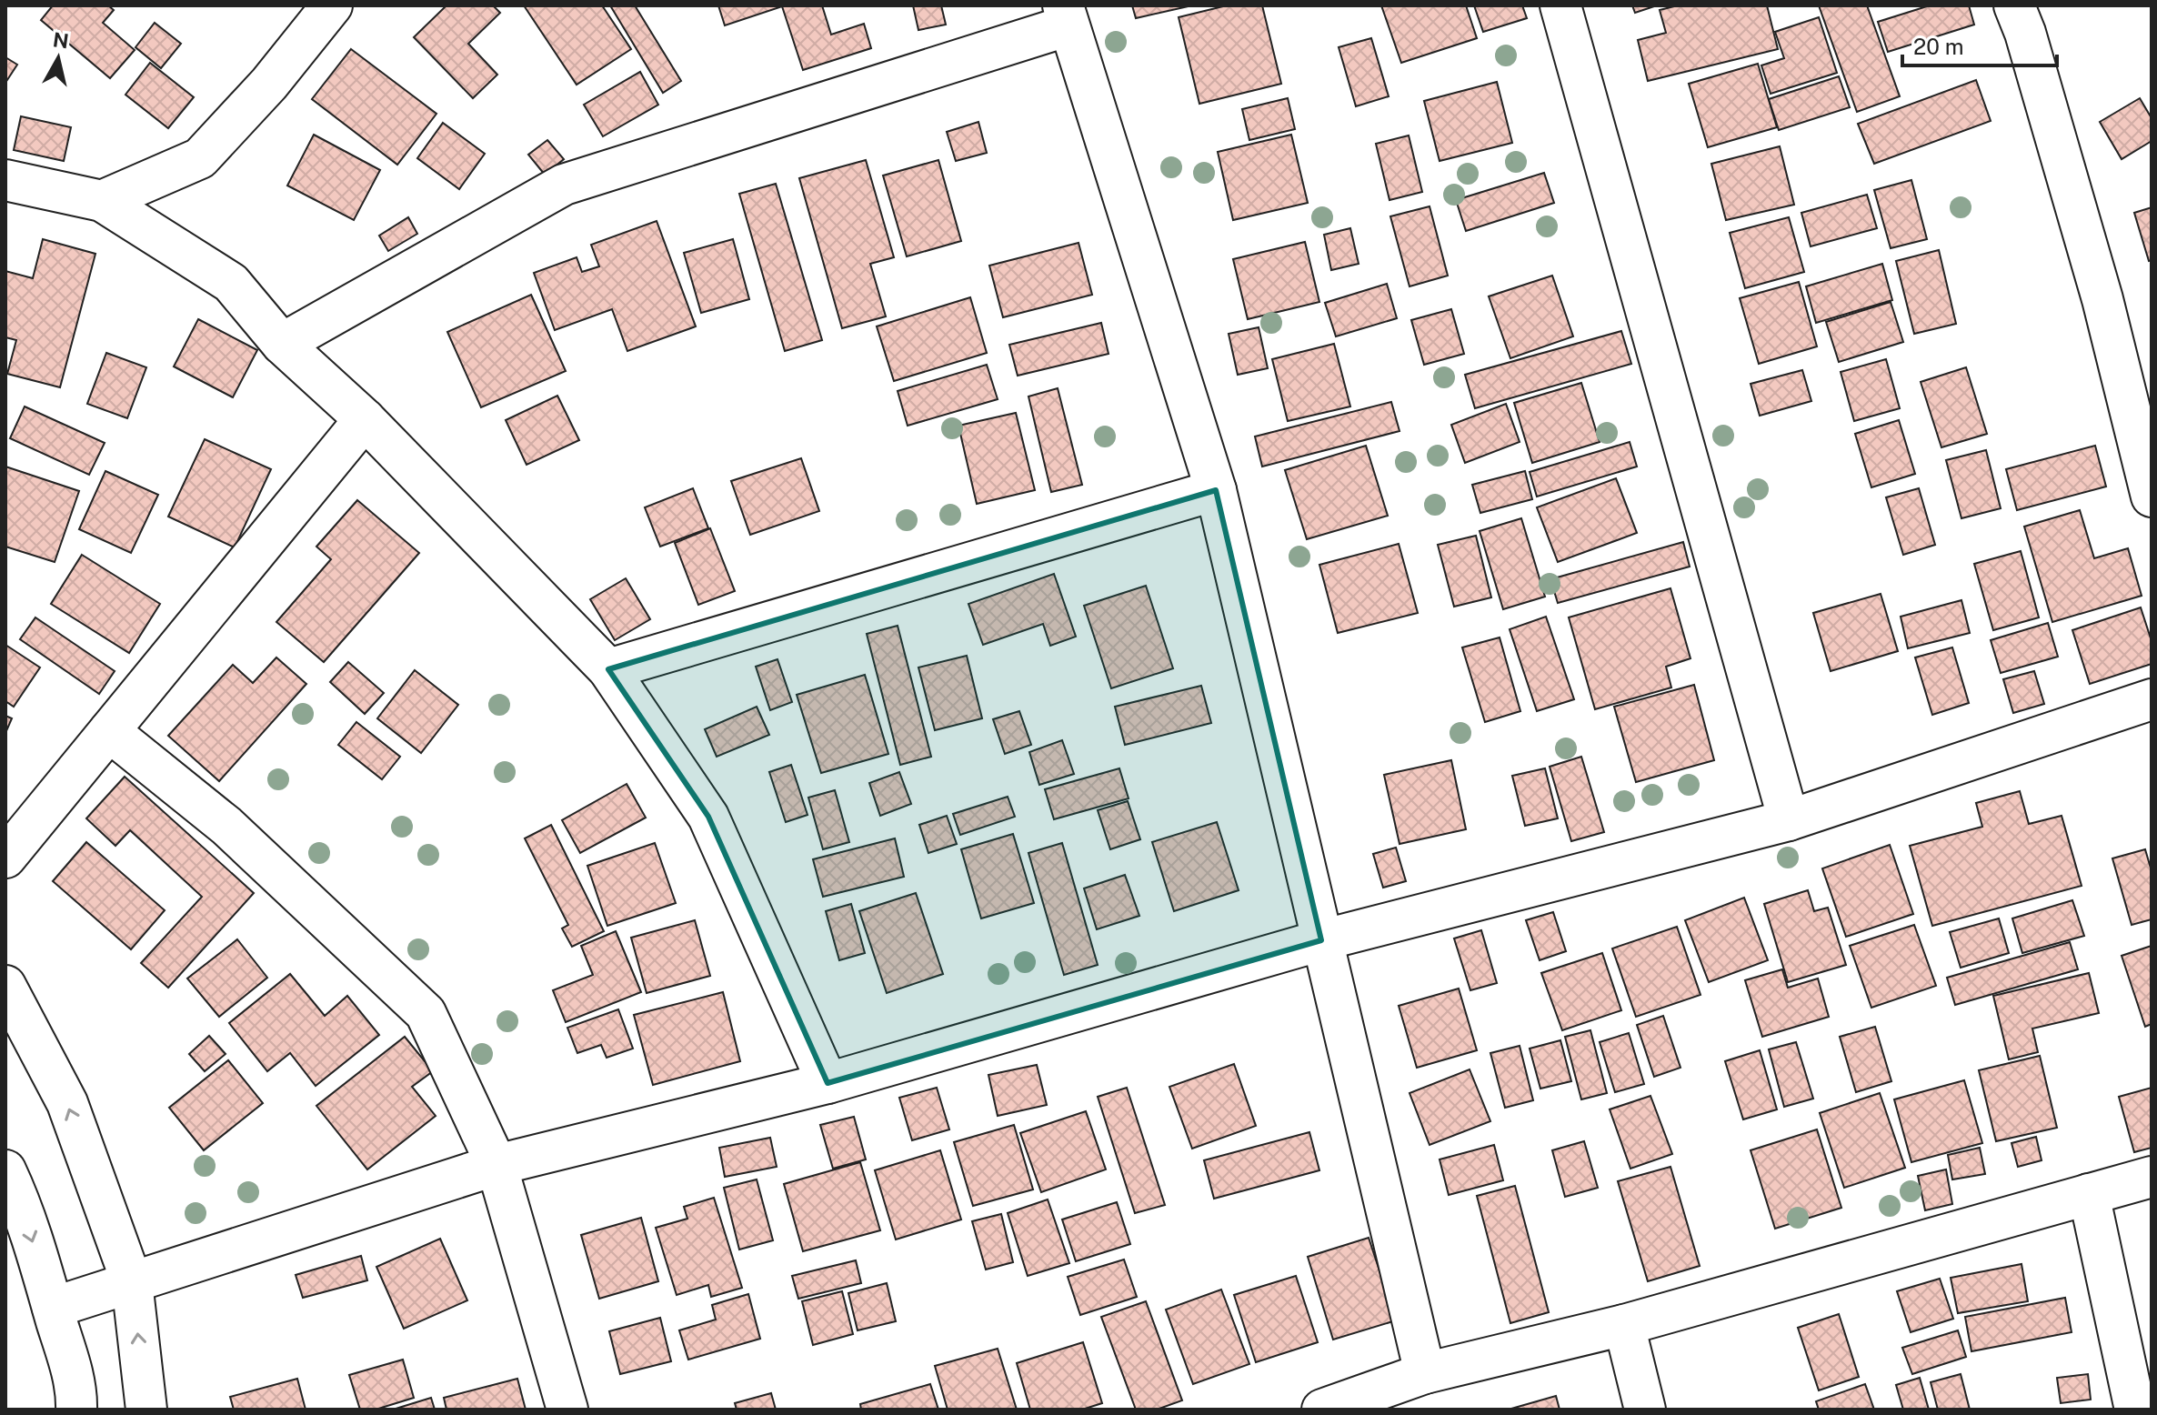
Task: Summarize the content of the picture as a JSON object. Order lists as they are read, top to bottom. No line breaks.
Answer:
{"scale_bar":"20 m","north":"top"}
